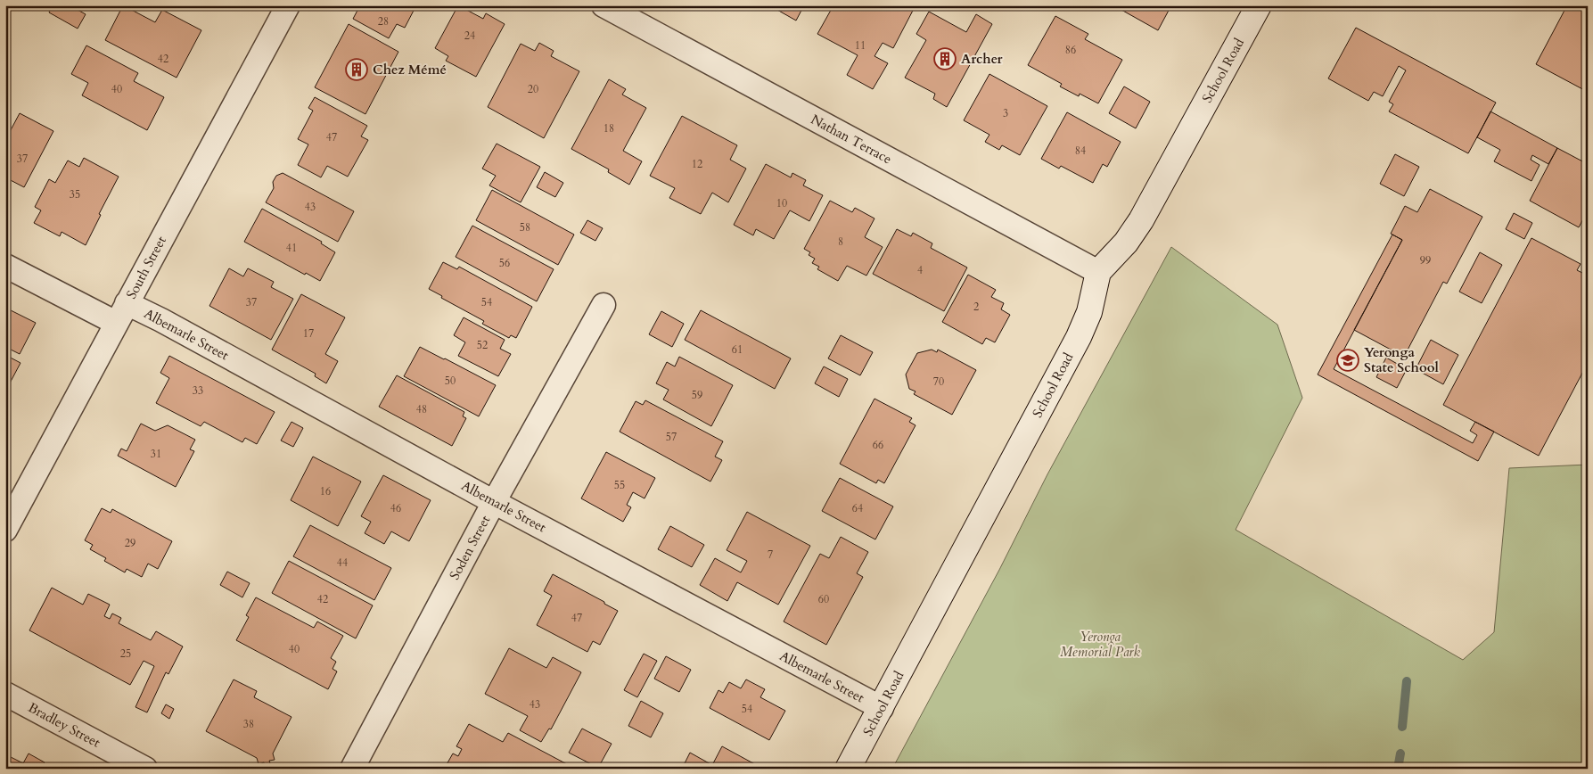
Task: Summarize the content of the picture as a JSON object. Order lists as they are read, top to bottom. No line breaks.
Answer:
{"streets":{"street":["School Road","Nathan Terrace","South Street","Albemarle Street","Soden Street","Bradley Street"]},"crossings":[["School Road","Nathan Terrace"],["School Road","Albemarle Street"],["South Street","Albemarle Street"],["Albemarle Street","Soden Street"]],"parks":["Yeronga Memorial Park"],"places":{"building":["Archer","Chez Mémé"],"school or university":["Yeronga State School"]},"house_numbers":["28","24","11","86","42","40","20","3","18","47","84","37","12","35","10","43","58","8","41","99","56","4","37","54","2","17","52","61","50","70","33","59","48","57","66","31","55","16","46","64","29","7","44","42","60","47","40","25","43","54","38"]}
